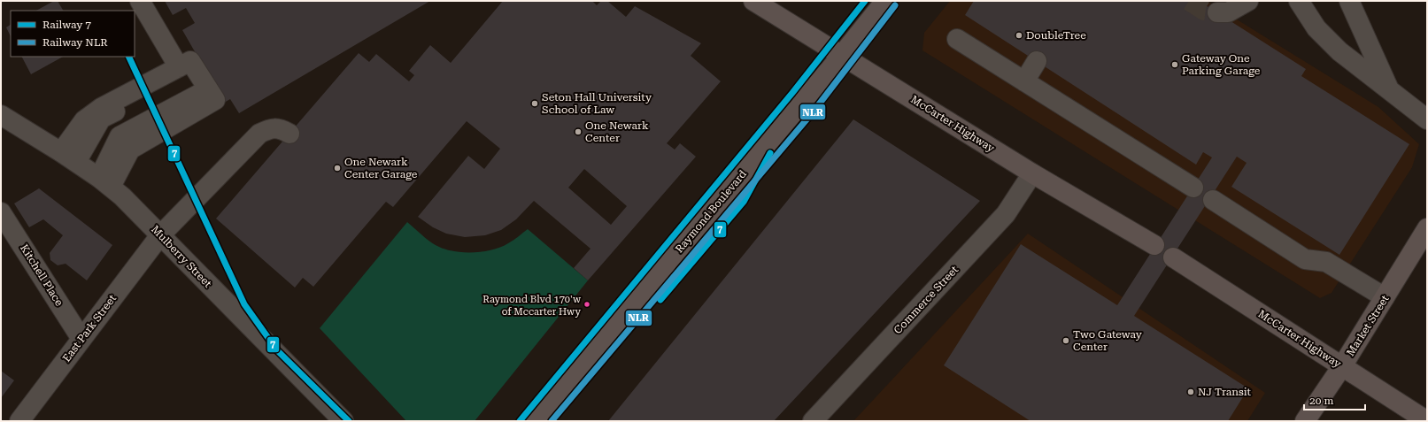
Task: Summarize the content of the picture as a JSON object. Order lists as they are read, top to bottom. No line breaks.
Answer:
{"streets":{"main road":["McCarter Highway","Raymond Boulevard","Market Street"],"street":["Mulberry Street","Kitchell Place","Commerce Street","East Park Street"]},"crossings":[["McCarter Highway","Raymond Boulevard"],["McCarter Highway","Commerce Street"],["McCarter Highway","Market Street"],["Mulberry Street","East Park Street"],["Kitchell Place","East Park Street"]],"places":["DoubleTree","Gateway One Parking Garage","Seton Hall University School of Law","One Newark Center","One Newark Center Garage","Raymond Blvd 170'w of Mccarter Hwy","Two Gateway Center","NJ Transit"],"lines":["rail line 7","rail line NLR"],"legend":["Railway 7","Railway NLR"],"scale_bar":"20 m"}
